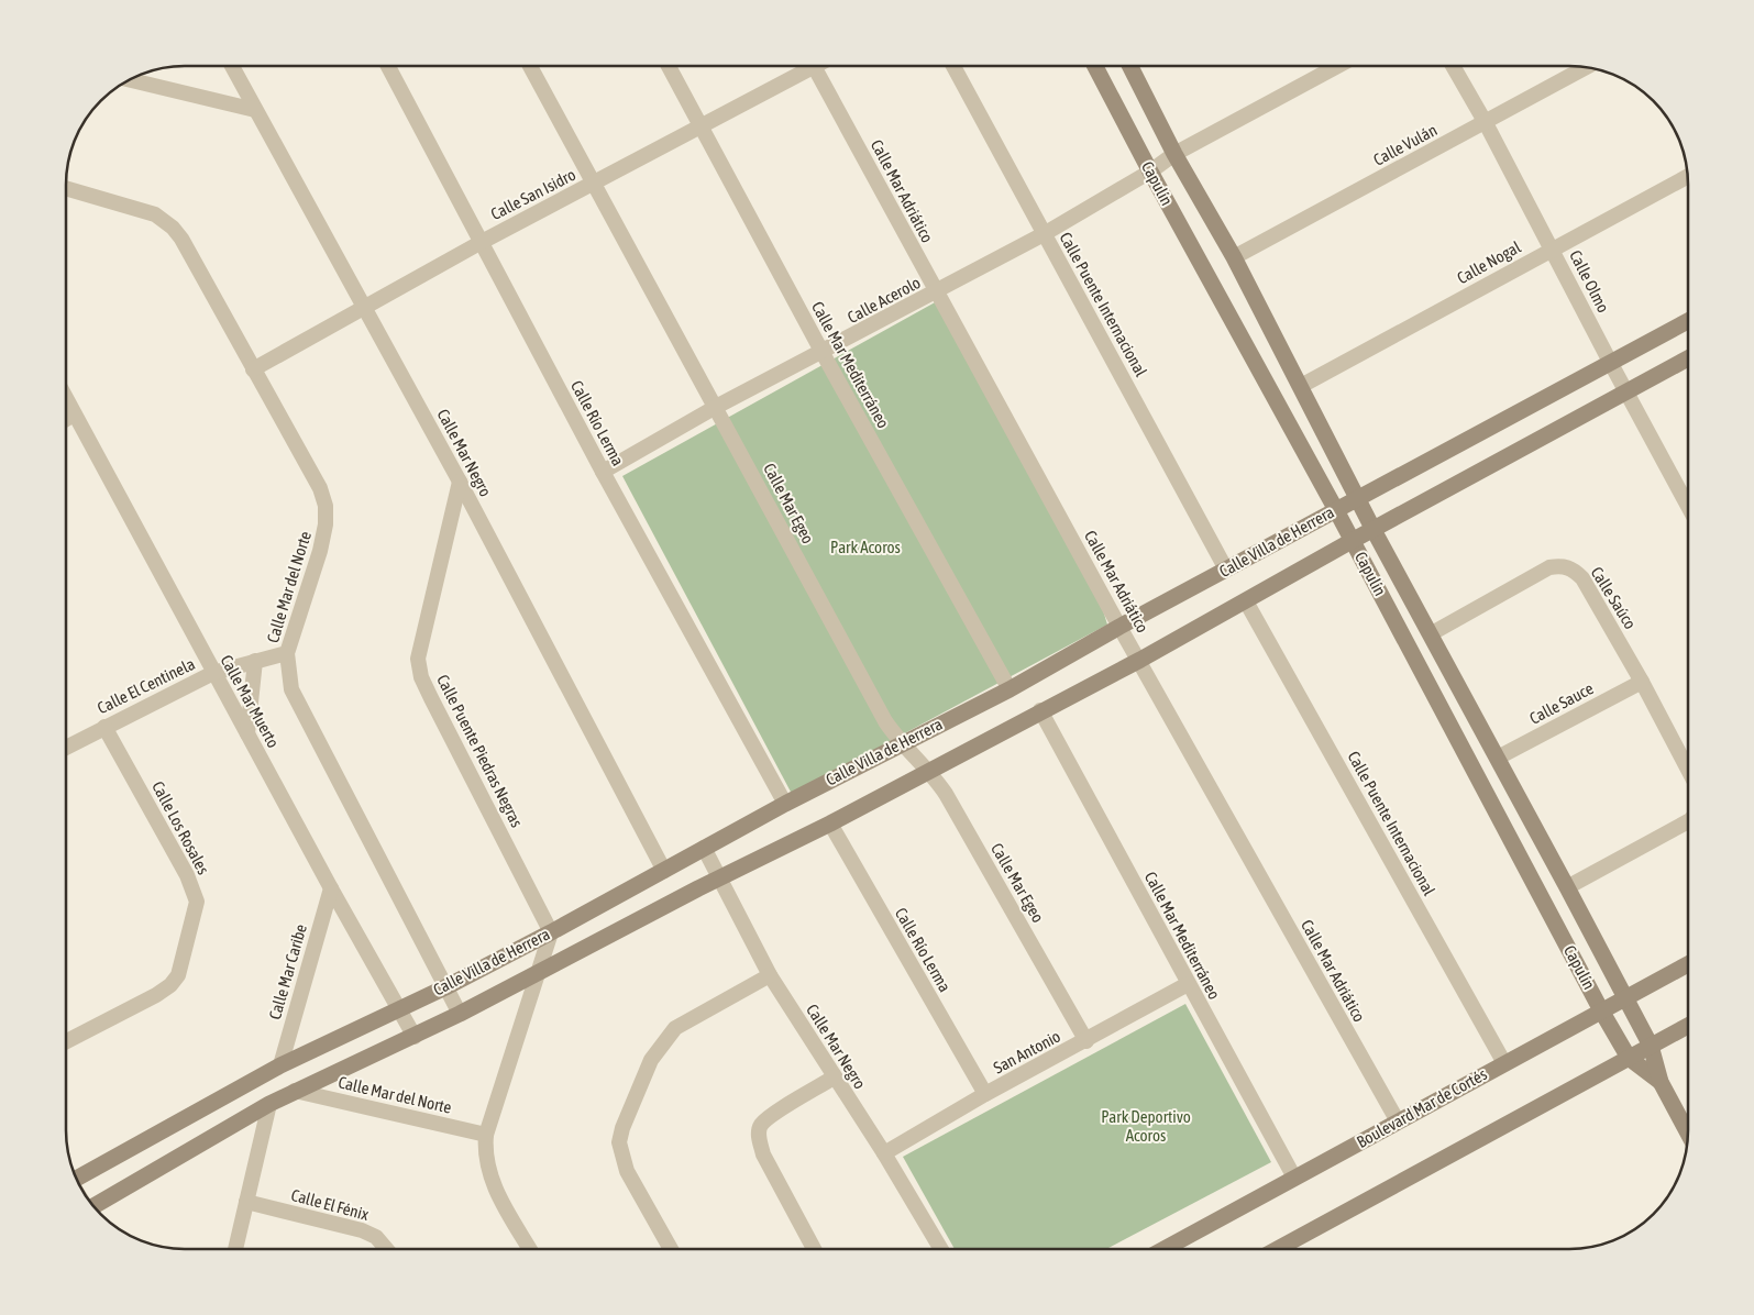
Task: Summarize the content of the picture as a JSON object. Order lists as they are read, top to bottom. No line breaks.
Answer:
{"streets":{"street":["Calle Vulán","Capulín","Calle Mar Adriático","Calle San Isidro","Calle Nogal","Calle Olmo","Calle Acerolo","Calle Puente Internacional","Calle Mar Mediterráneo","Calle Río Lerma","Calle Mar Negro","Calle Mar Egeo","Calle Villa de Herrera","Calle Mar del Norte","Calle Saúco","Calle El Centinela","Calle Mar Muerto","Calle Sauce","Calle Puente Piedras Negras","Calle Los Rosales","Calle Mar Caribe","San Antonio","Boulevard Mar de Cortés","Calle El Fénix"]},"crossings":[["Calle Vulán","Capulín"],["Calle Vulán","Calle Olmo"],["Capulín","Calle Nogal"],["Capulín","Calle Acerolo"],["Capulín","Calle Villa de Herrera"],["Capulín","Calle Saúco"],["Capulín","Calle Sauce"],["Capulín","Boulevard Mar de Cortés"],["Calle Mar Adriático","Calle Acerolo"],["Calle Mar Adriático","Calle Villa de Herrera"],["Calle Mar Adriático","Boulevard Mar de Cortés"],["Calle San Isidro","Calle Mar Mediterráneo"],["Calle San Isidro","Calle Río Lerma"],["Calle San Isidro","Calle Mar Negro"],["Calle San Isidro","Calle Mar Egeo"],["Calle San Isidro","Calle Mar del Norte"],["Calle Nogal","Calle Olmo"],["Calle Olmo","Calle Villa de Herrera"],["Calle Acerolo","Calle Puente Internacional"],["Calle Acerolo","Calle Mar Mediterráneo"],["Calle Acerolo","Calle Río Lerma"],["Calle Acerolo","Calle Mar Egeo"],["Calle Puente Internacional","Calle Villa de Herrera"],["Calle Puente Internacional","Boulevard Mar de Cortés"],["Calle Mar Mediterráneo","Calle Villa de Herrera"],["Calle Mar Mediterráneo","San Antonio"],["Calle Mar Mediterráneo","Boulevard Mar de Cortés"],["Calle Río Lerma","Calle Villa de Herrera"],["Calle Río Lerma","San Antonio"],["Calle Mar Negro","Calle Villa de Herrera"],["Calle Mar Negro","Calle Puente Piedras Negras"],["Calle Mar Negro","San Antonio"],["Calle Mar Egeo","Calle Villa de Herrera"],["Calle Mar Egeo","San Antonio"],["Calle Villa de Herrera","Calle Mar del Norte"],["Calle Villa de Herrera","Calle Mar Muerto"],["Calle Villa de Herrera","Calle Puente Piedras Negras"],["Calle Villa de Herrera","Calle Mar Caribe"],["Calle Mar del Norte","Calle El Centinela"],["Calle Saúco","Calle Sauce"],["Calle El Centinela","Calle Mar Muerto"],["Calle El Centinela","Calle Los Rosales"],["Calle Mar Muerto","Calle Mar Caribe"]],"parks":["Park Acoros","Park Deportivo Acoros"]}
